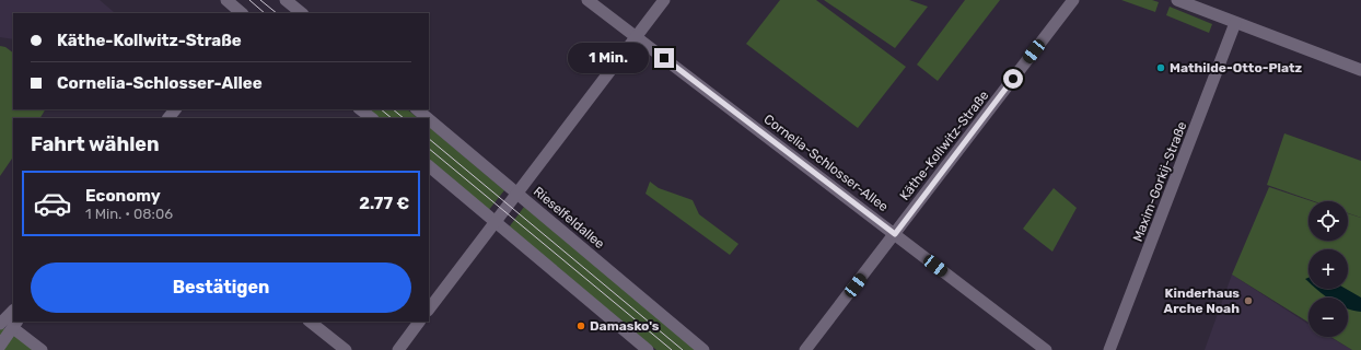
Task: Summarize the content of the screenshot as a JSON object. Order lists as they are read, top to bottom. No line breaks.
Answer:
{"streets":{"street":["Käthe-Kollwitz-Straße","Cornelia-Schlosser-Allee","Maxim-Gorkij-Straße","Rieselfeldallee"]},"crossings":[["Käthe-Kollwitz-Straße","Cornelia-Schlosser-Allee"]],"places":["Mathilde-Otto-Platz","Kinderhaus Arche Noah","Damasko's"],"page":{"banner":["Käthe-Kollwitz-Straße","Cornelia-Schlosser-Allee"],"bubble":"1 Min.","heading":"Fahrt wählen","list":[{"name":"Economy","note":"1 Min. · 08:06","value":"2.77 €"}],"map_buttons":["+","−"],"buttons":"Bestätigen"}}
